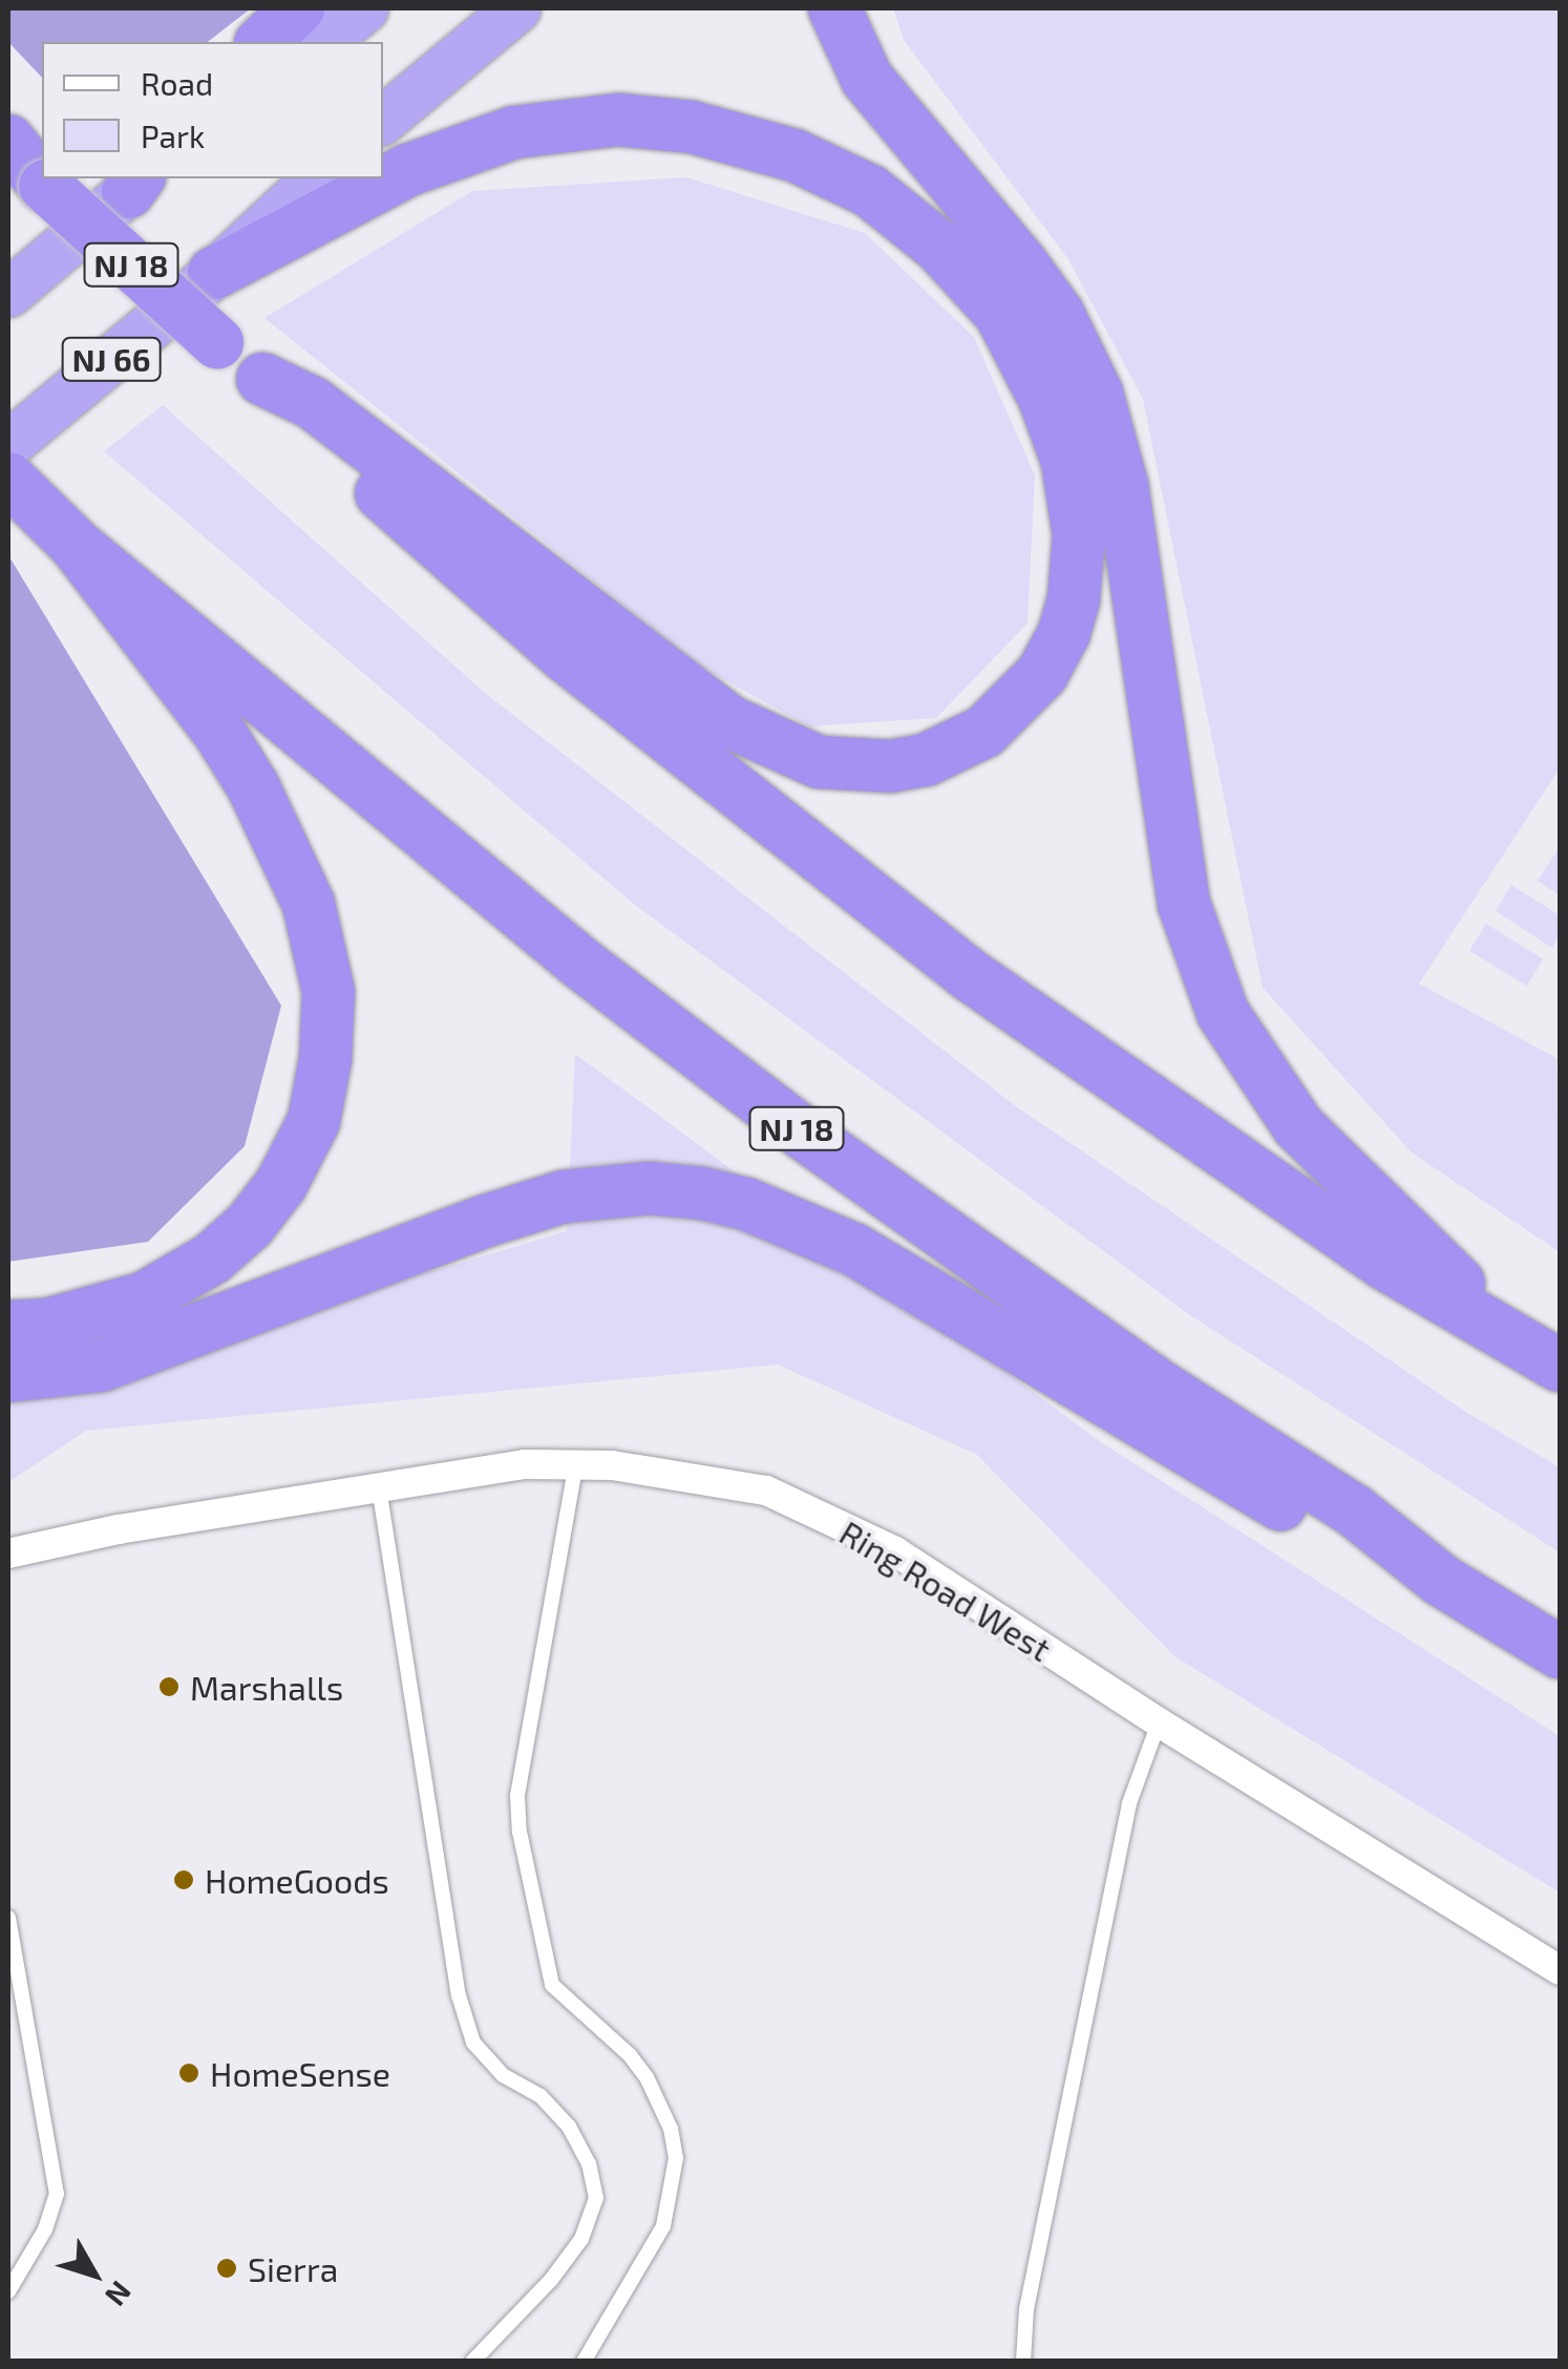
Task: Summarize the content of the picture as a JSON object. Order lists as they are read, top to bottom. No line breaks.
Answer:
{"streets":{"highway":["NJ 18","NJ 66"],"street":["Ring Road West"]},"places":["Marshalls","HomeGoods","HomeSense","Sierra"],"legend":["Road","Park"],"north":"bottom right"}
